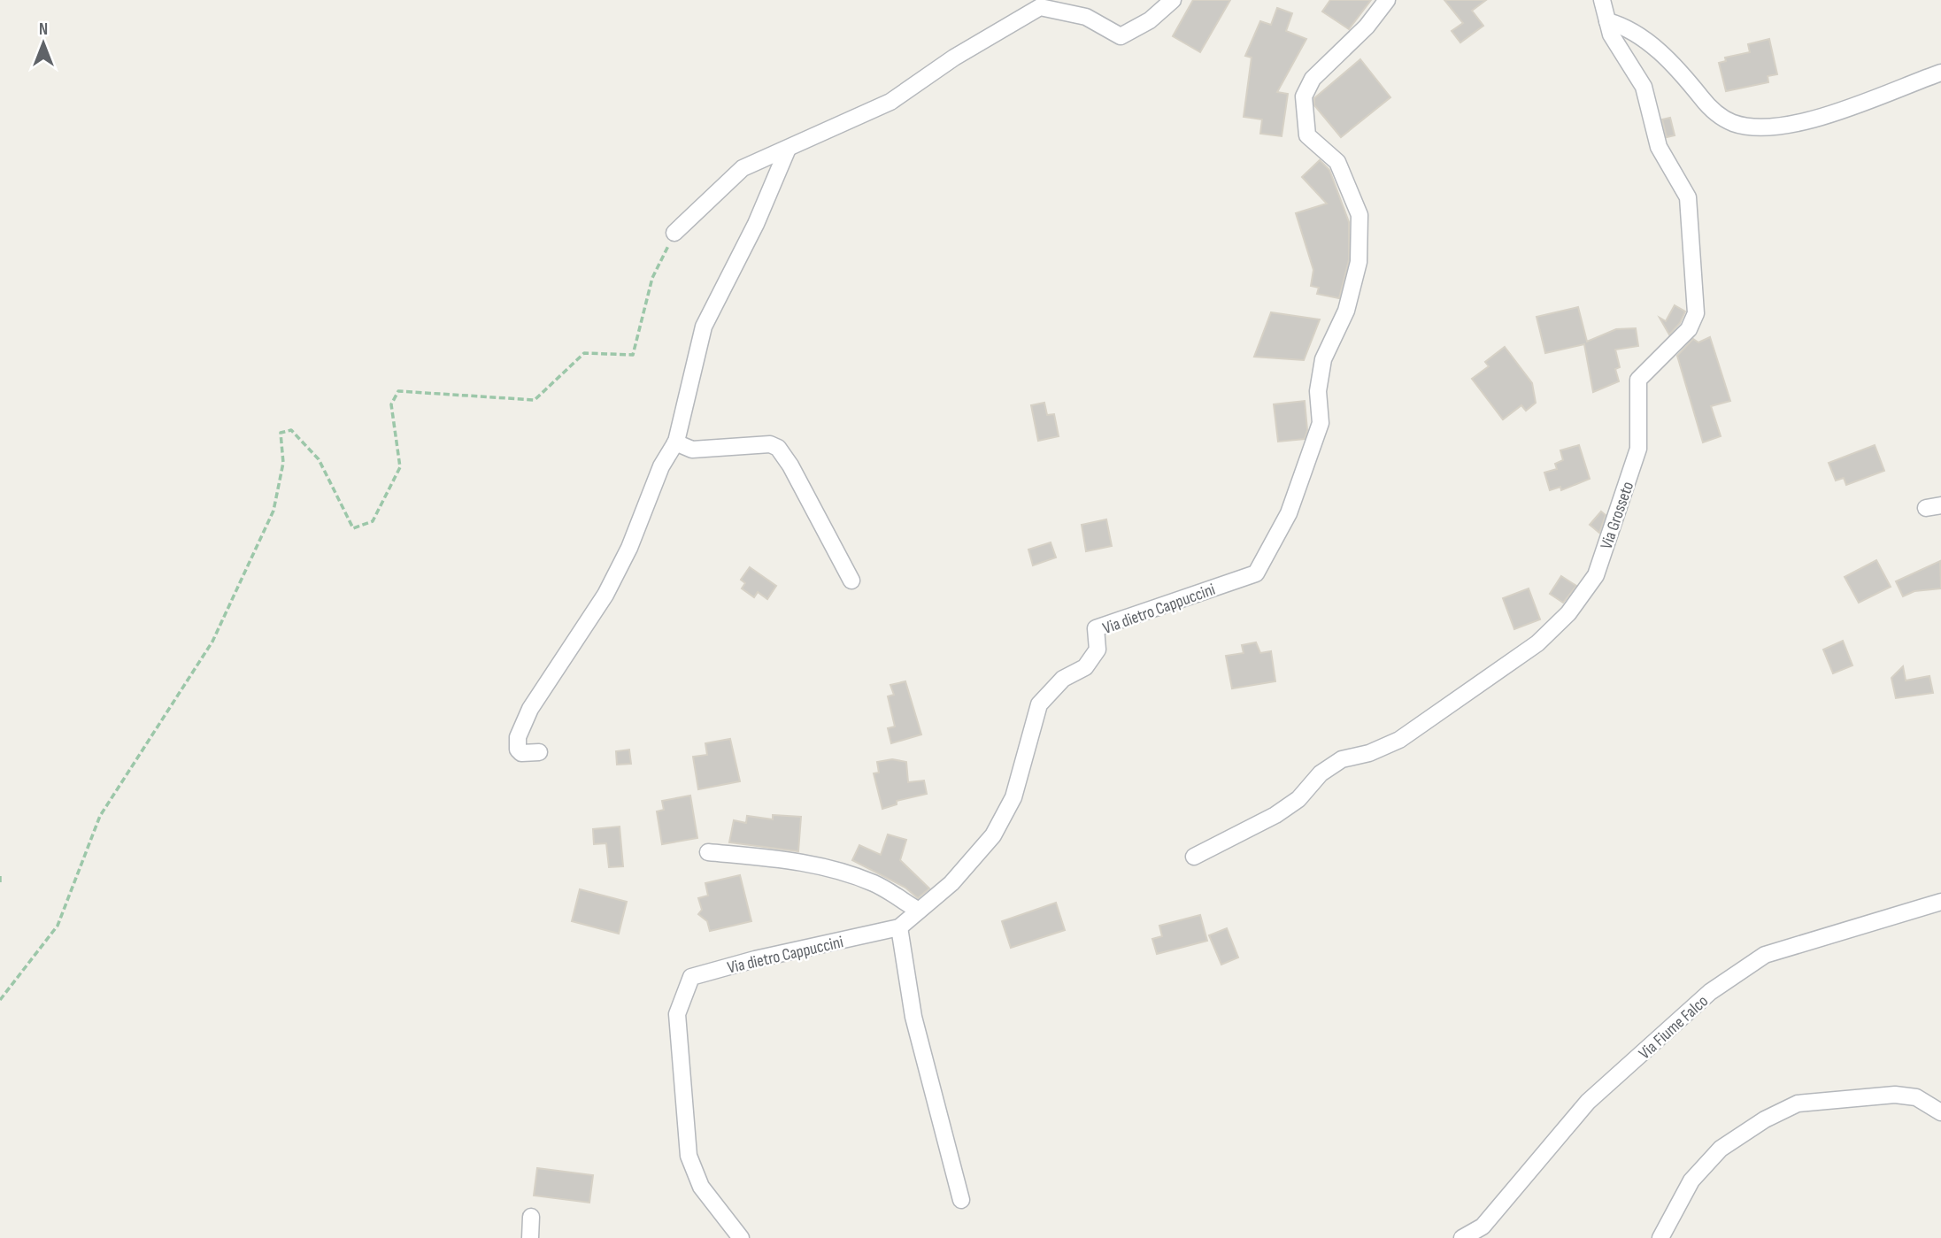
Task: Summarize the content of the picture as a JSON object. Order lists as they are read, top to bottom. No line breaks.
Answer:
{"streets":{"street":["Via Grosseto","Via dietro Cappuccini","Via Fiume Falco"]},"north":"top"}
